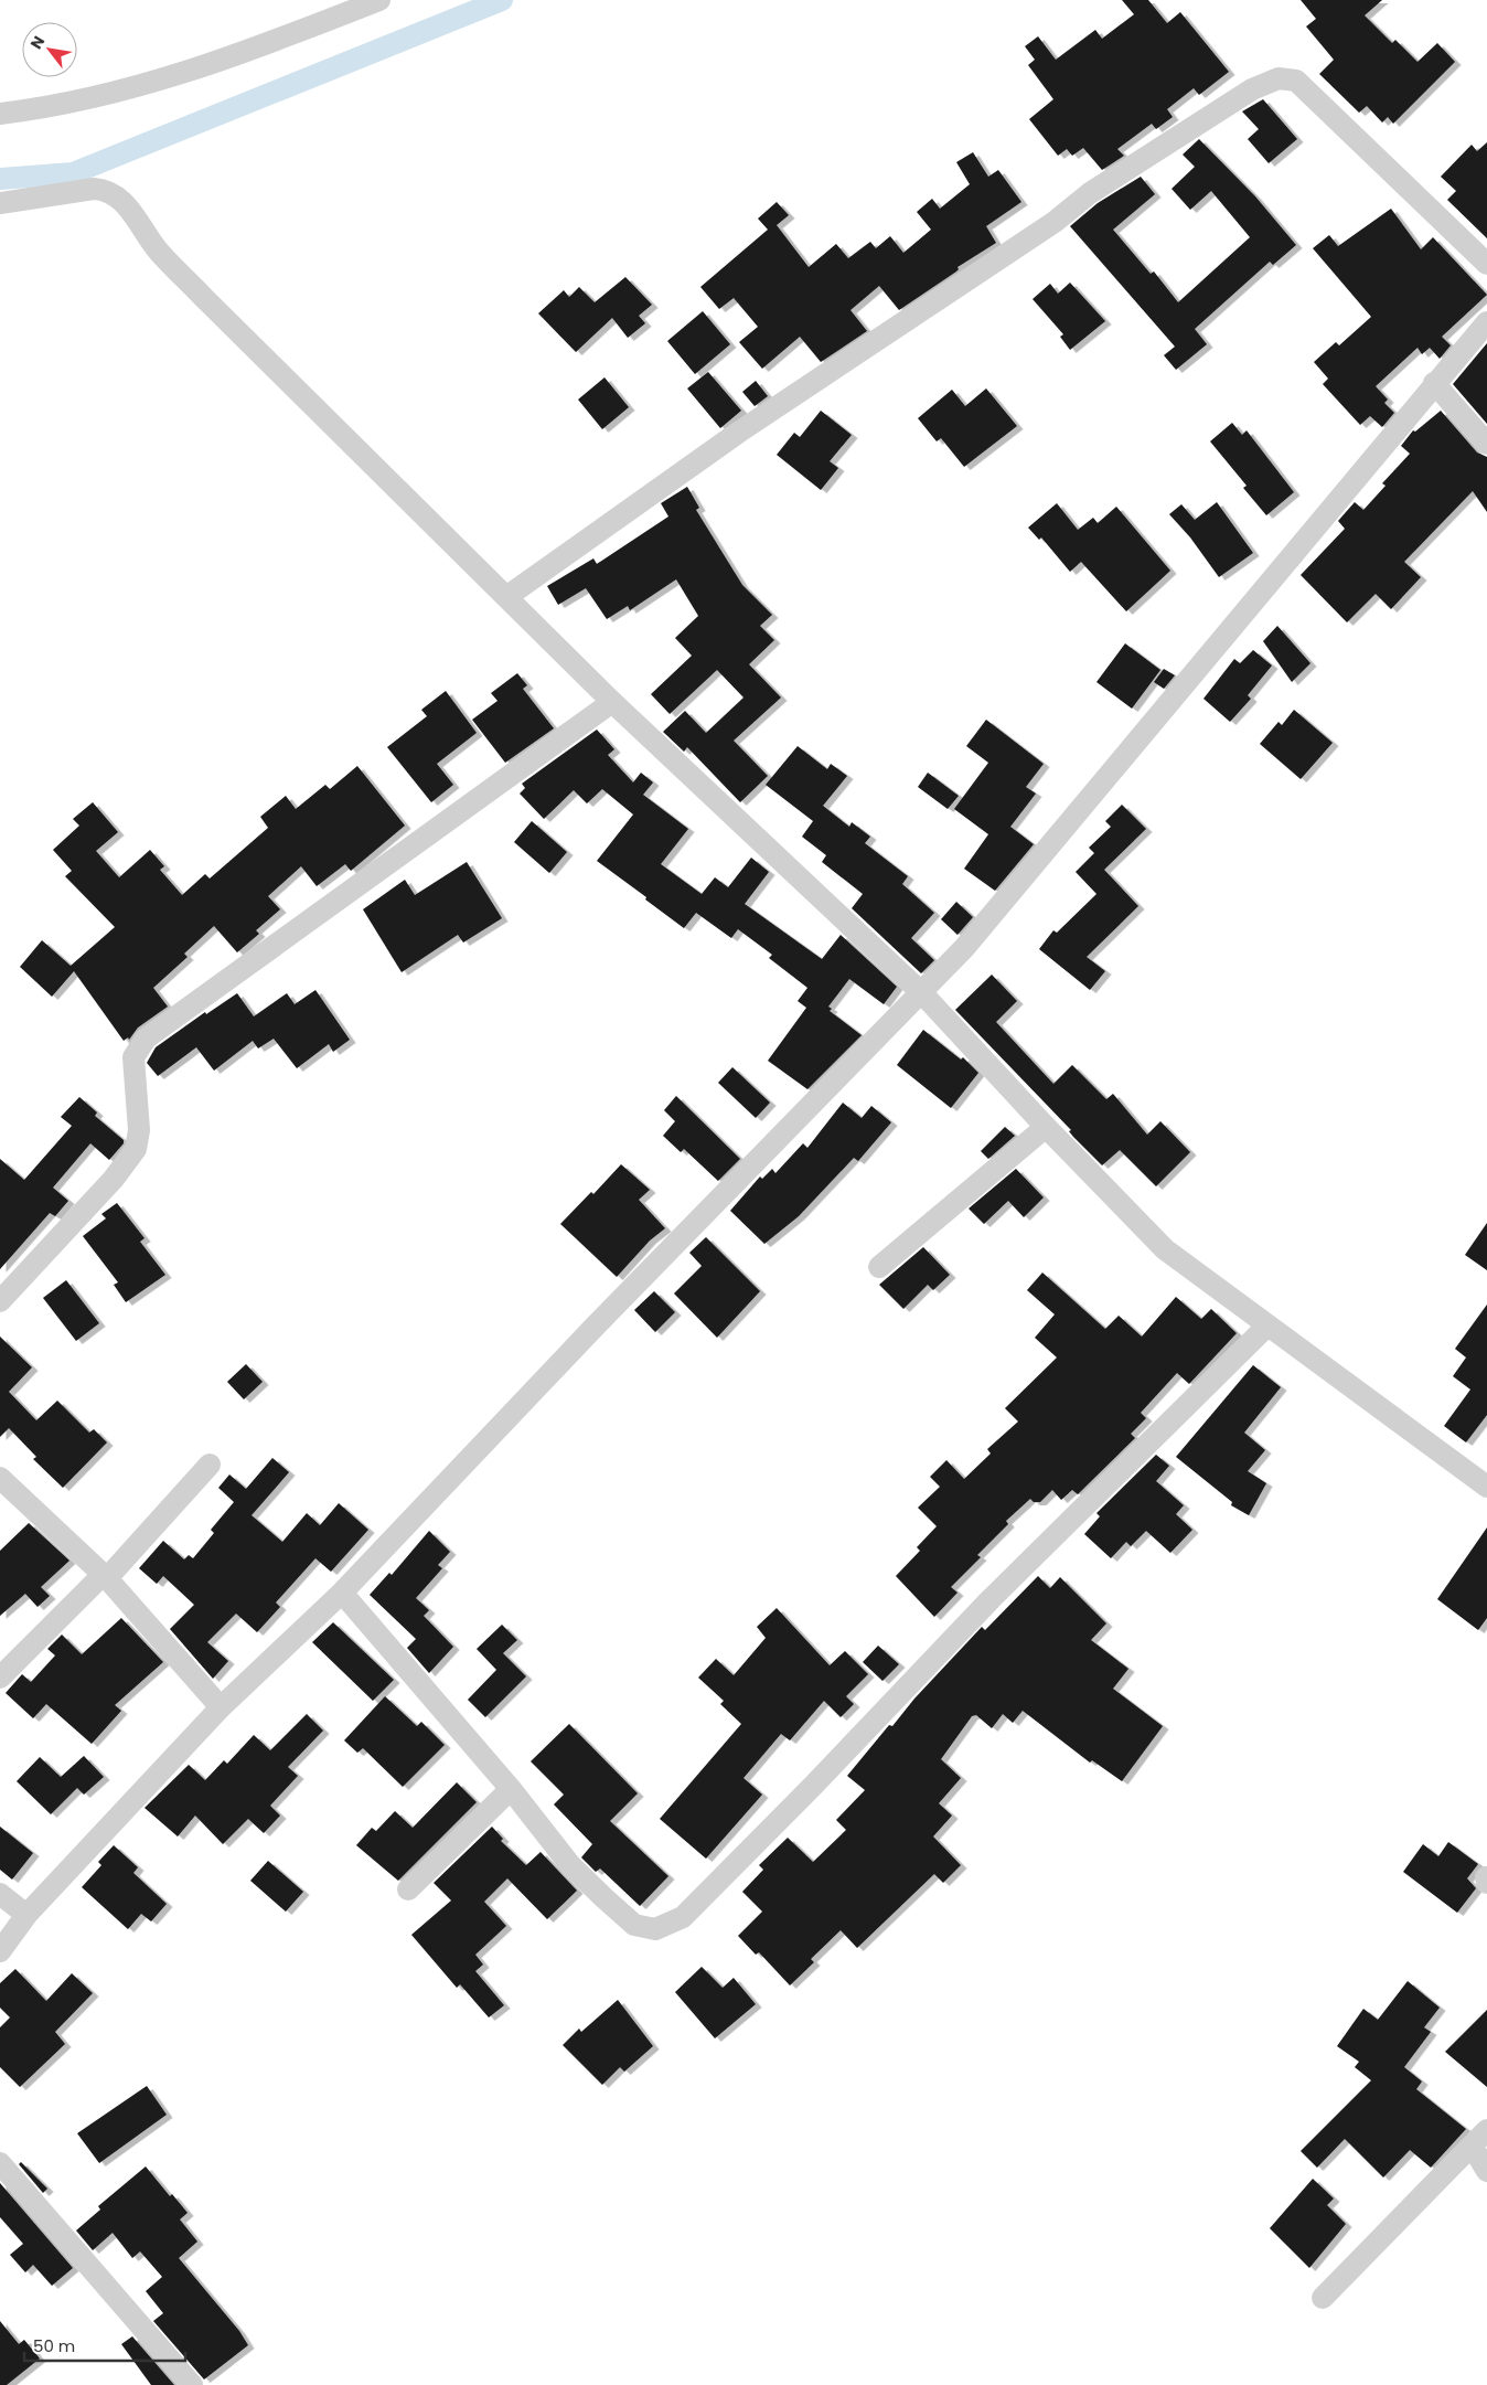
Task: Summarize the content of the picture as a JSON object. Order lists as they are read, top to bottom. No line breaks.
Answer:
{"scale_bar":"50 m","north":"top left"}
